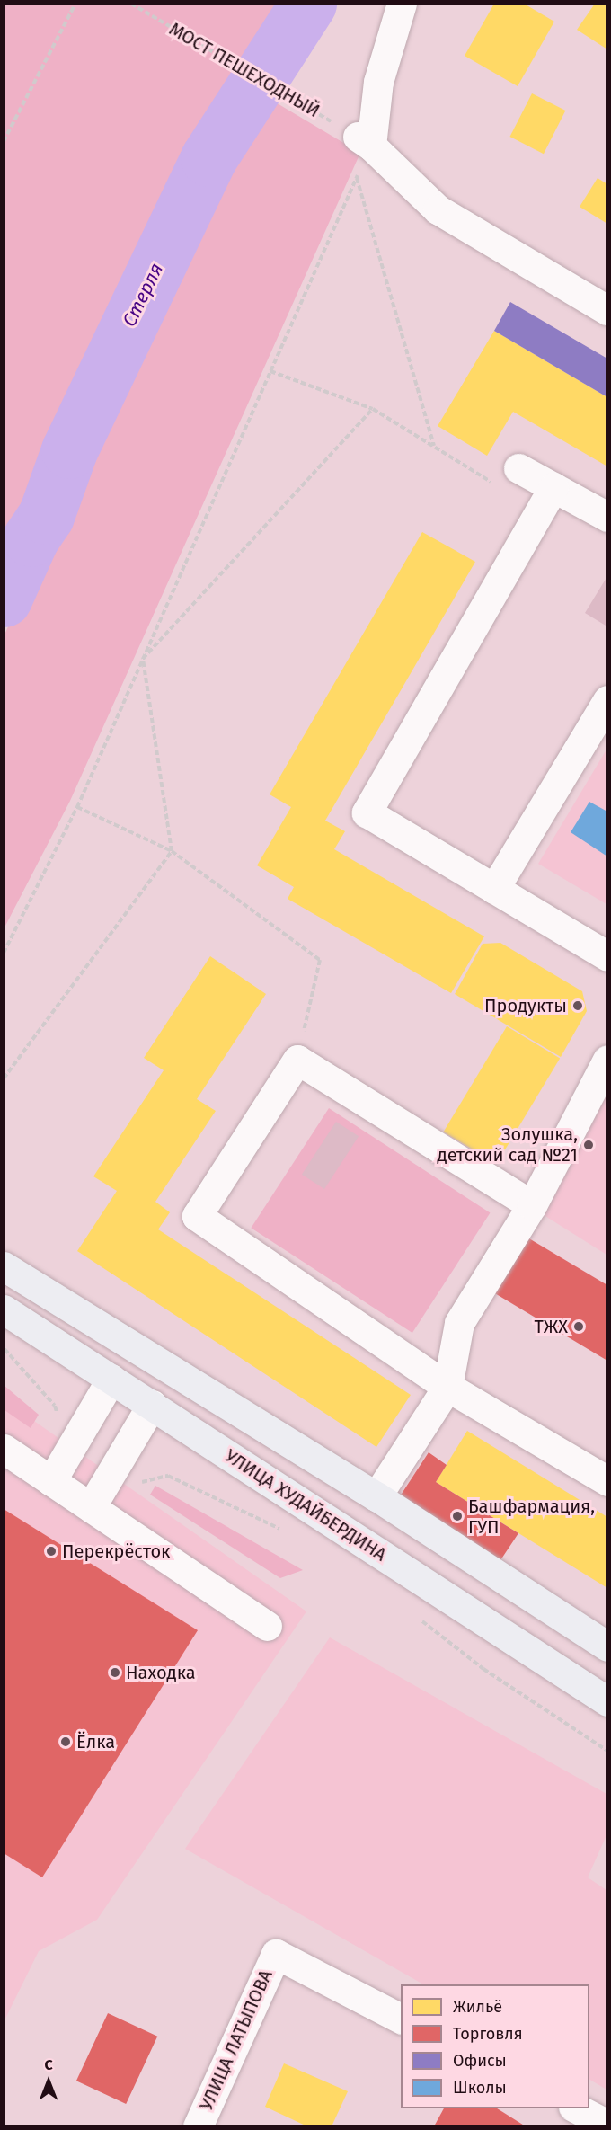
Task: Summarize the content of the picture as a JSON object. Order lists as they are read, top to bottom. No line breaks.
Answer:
{"streets":{"main road":["УЛИЦА ХУДАЙБЕРДИНА"],"street":["УЛИЦА ЛАТЫПОВА"],"path":["МОСТ ПЕШЕХОДНЫЙ"]},"water":["Стерля"],"places":["Продукты","Золушка, детский сад №21","ТЖХ","Башфармация, ГУП","Перекрёсток","Находка","Ёлка"],"legend":["Жильё","Торговля","Офисы","Школы"],"north":"top"}
